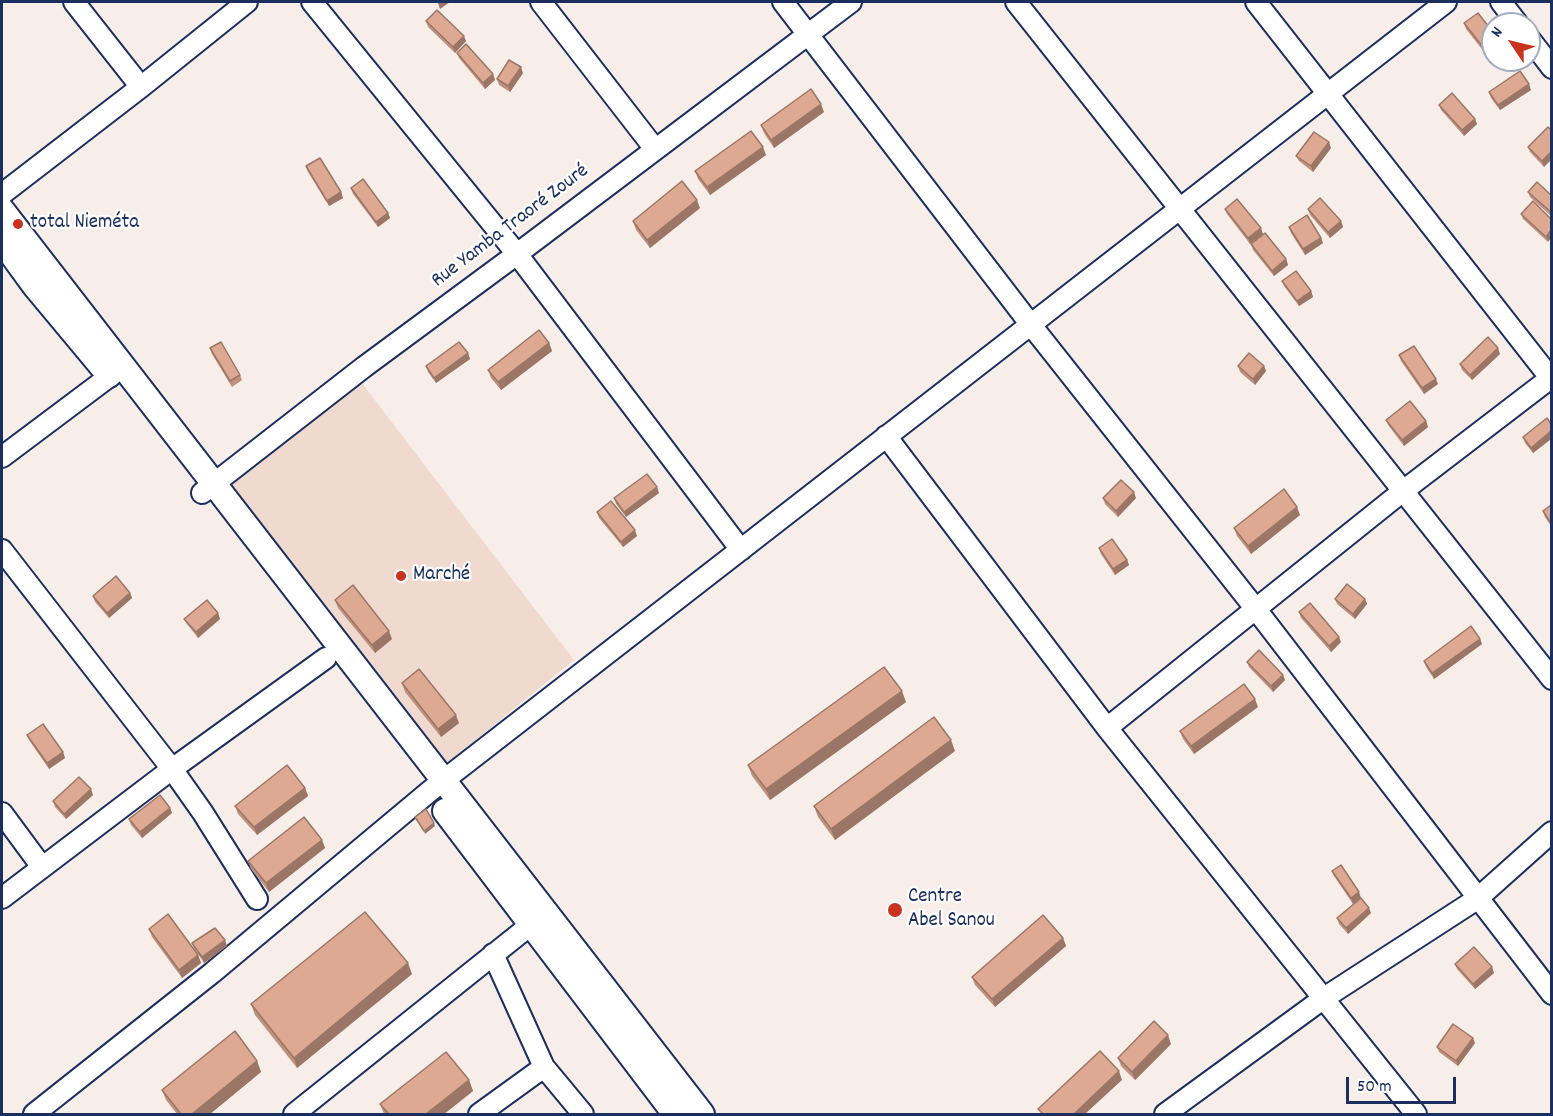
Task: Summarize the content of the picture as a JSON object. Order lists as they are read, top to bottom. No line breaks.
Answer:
{"streets":{"street":["Rue Yamba Traoré Zouré"]},"places":["total Nieméta","Marché","Centre Abel Sanou"],"scale_bar":"50 m","north":"top left"}
